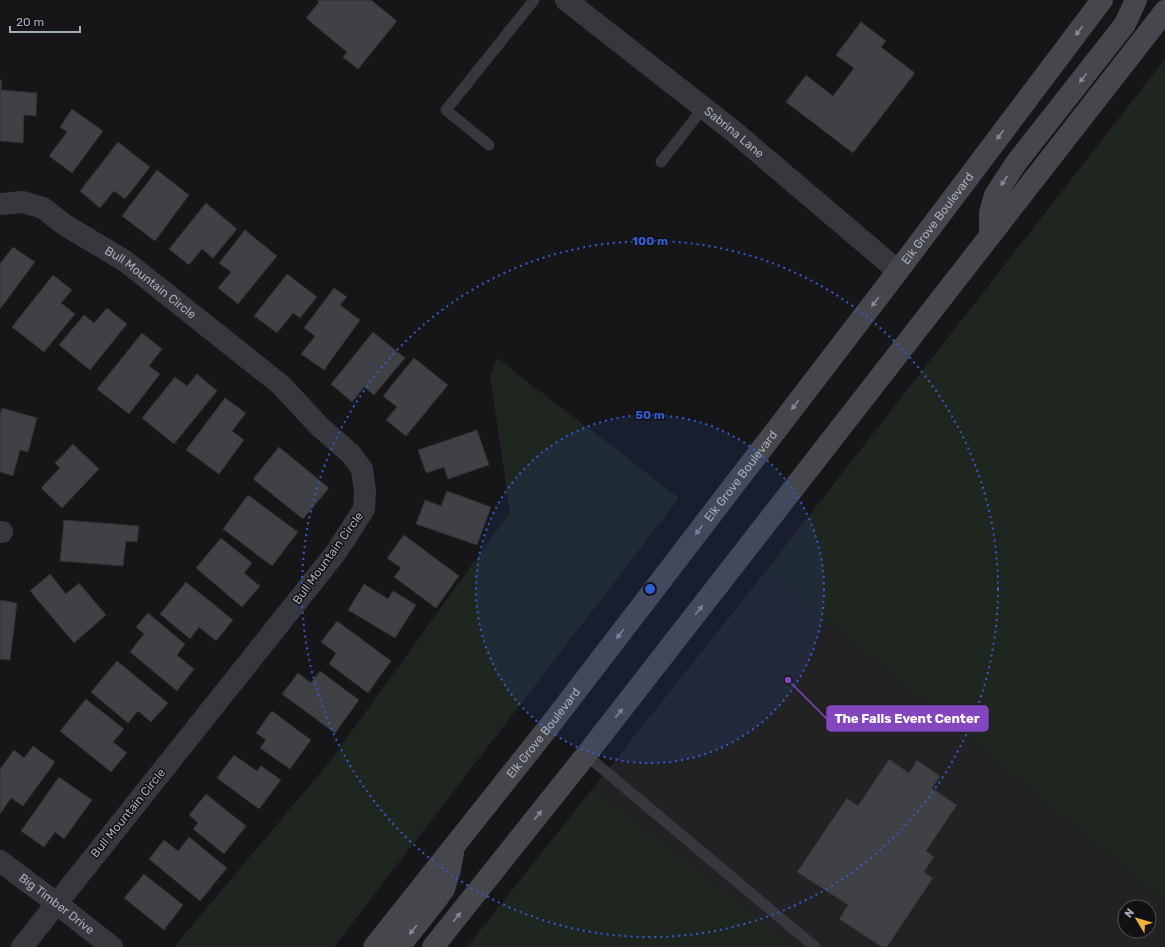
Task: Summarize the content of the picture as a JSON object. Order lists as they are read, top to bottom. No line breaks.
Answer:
{"streets":{"main road":["Elk Grove Boulevard"],"street":["Sabrina Lane","Bull Mountain Circle","Big Timber Drive"]},"crossings":[["Sabrina Lane","Elk Grove Boulevard"],["Bull Mountain Circle","Big Timber Drive"]],"places":["The Falls Event Center"],"scale_bar":"20 m","north":"top left","rings":["100 m","50 m"]}
